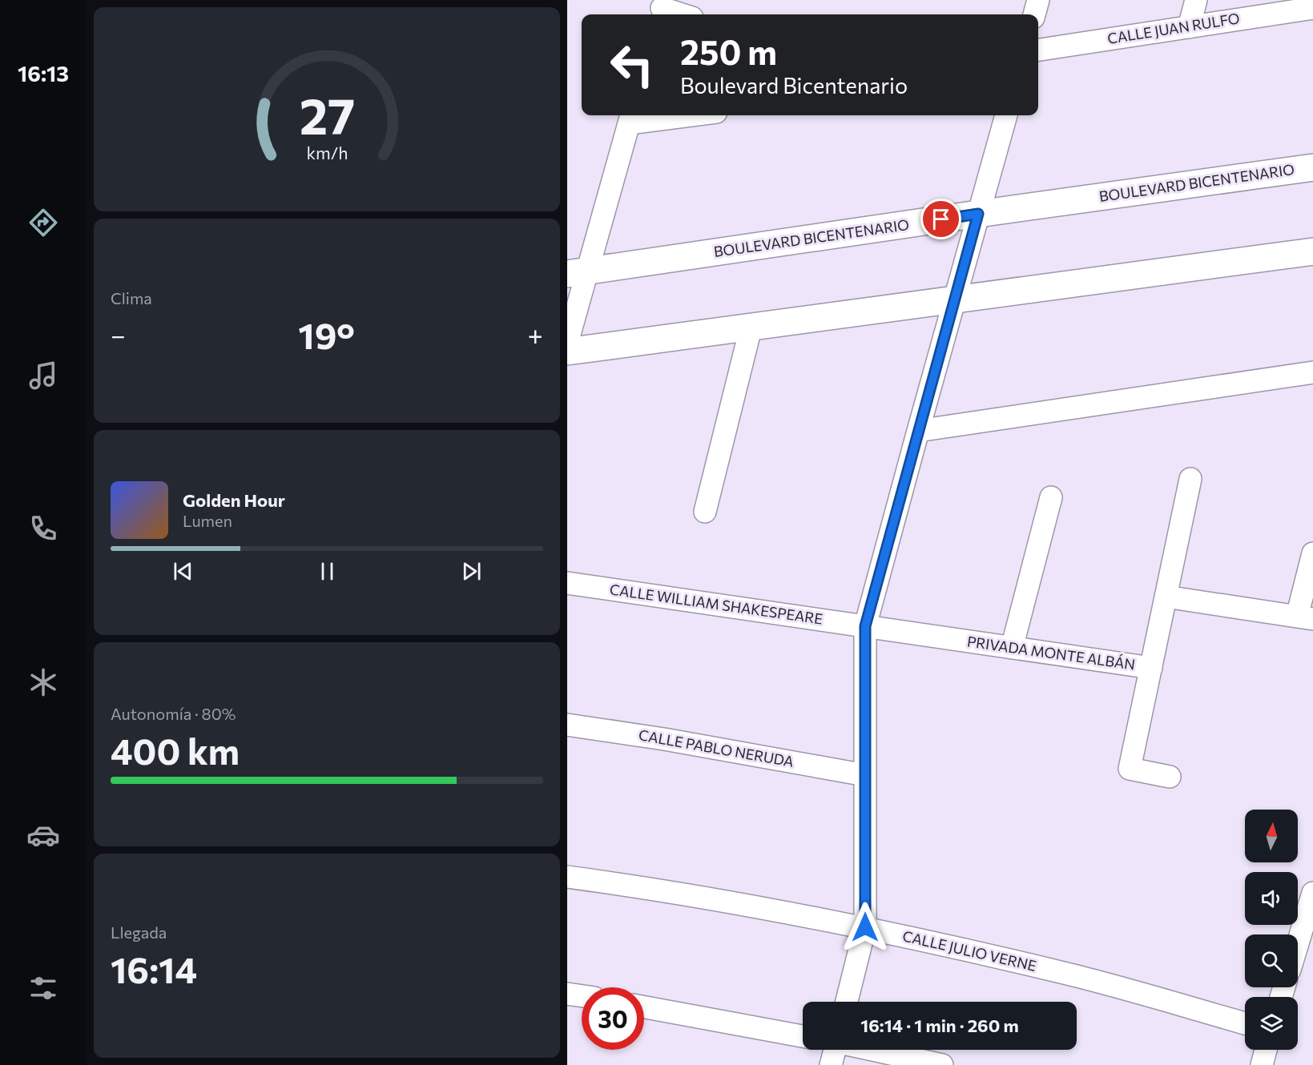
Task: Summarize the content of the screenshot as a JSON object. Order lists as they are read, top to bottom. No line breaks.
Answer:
{"streets":{"main road":["BOULEVARD BICENTENARIO"],"street":["CALLE JUAN RULFO","CALLE WILLIAM SHAKESPEARE","PRIVADA MONTE ALBÁN","CALLE PABLO NERUDA","CALLE JULIO VERNE"]},"crossings":[["CALLE WILLIAM SHAKESPEARE","PRIVADA MONTE ALBÁN"]],"north":"top","page":{"tabs":"16:13","turn":["250 m","Boulevard Bicentenario"],"tile":["Clima",["Autonomía · 80%","400 km"],["Llegada","16:14"]],"heat":["−","19°","+"],"song":["Golden Hour","Lumen"],"limit":"30","trip":"16:14 · 1 min · 260 m","gauge":["27","km/h"]}}
